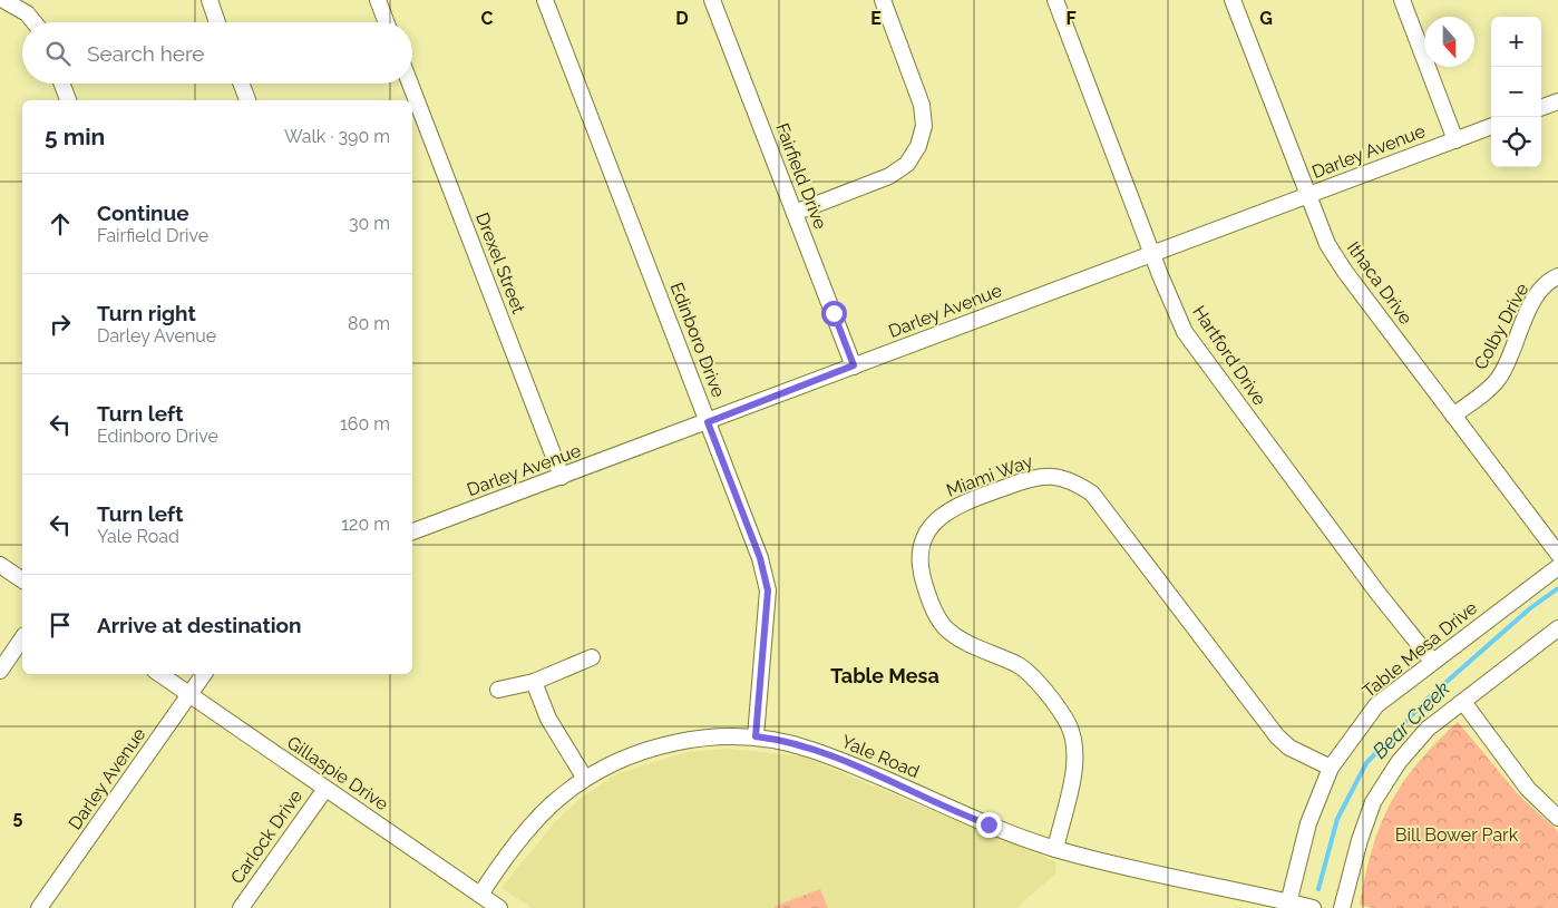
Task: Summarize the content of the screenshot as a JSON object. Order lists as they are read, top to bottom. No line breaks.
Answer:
{"streets":{"street":["Darley Avenue","Fairfield Drive","Drexel Street","Ithaca Drive","Colby Drive","Edinboro Drive","Hartford Drive","Miami Way","Table Mesa Drive","Yale Road","Gillaspie Drive","Carlock Drive"]},"crossings":[["Darley Avenue","Fairfield Drive"],["Darley Avenue","Drexel Street"],["Darley Avenue","Ithaca Drive"],["Darley Avenue","Edinboro Drive"],["Darley Avenue","Hartford Drive"],["Darley Avenue","Gillaspie Drive"],["Ithaca Drive","Colby Drive"],["Edinboro Drive","Yale Road"],["Hartford Drive","Table Mesa Drive"],["Miami Way","Table Mesa Drive"],["Miami Way","Yale Road"],["Table Mesa Drive","Yale Road"],["Yale Road","Gillaspie Drive"],["Gillaspie Drive","Carlock Drive"]],"districts":["Table Mesa"],"water":["Bear Creek"],"parks":["Bill Bower Park"],"north":"bottom","page":{"map_buttons":["+","−"],"search":"Search here","heading":["5 min","Walk · 390 m"],"list":[["Continue","Fairfield Drive","30 m"],["Turn right","Darley Avenue","80 m"],["Turn left","Edinboro Drive","160 m"],["Turn left","Yale Road","120 m"],"Arrive at destination"]},"grid":{"columns":["C","D","E","F","G"],"rows":["5"]}}
